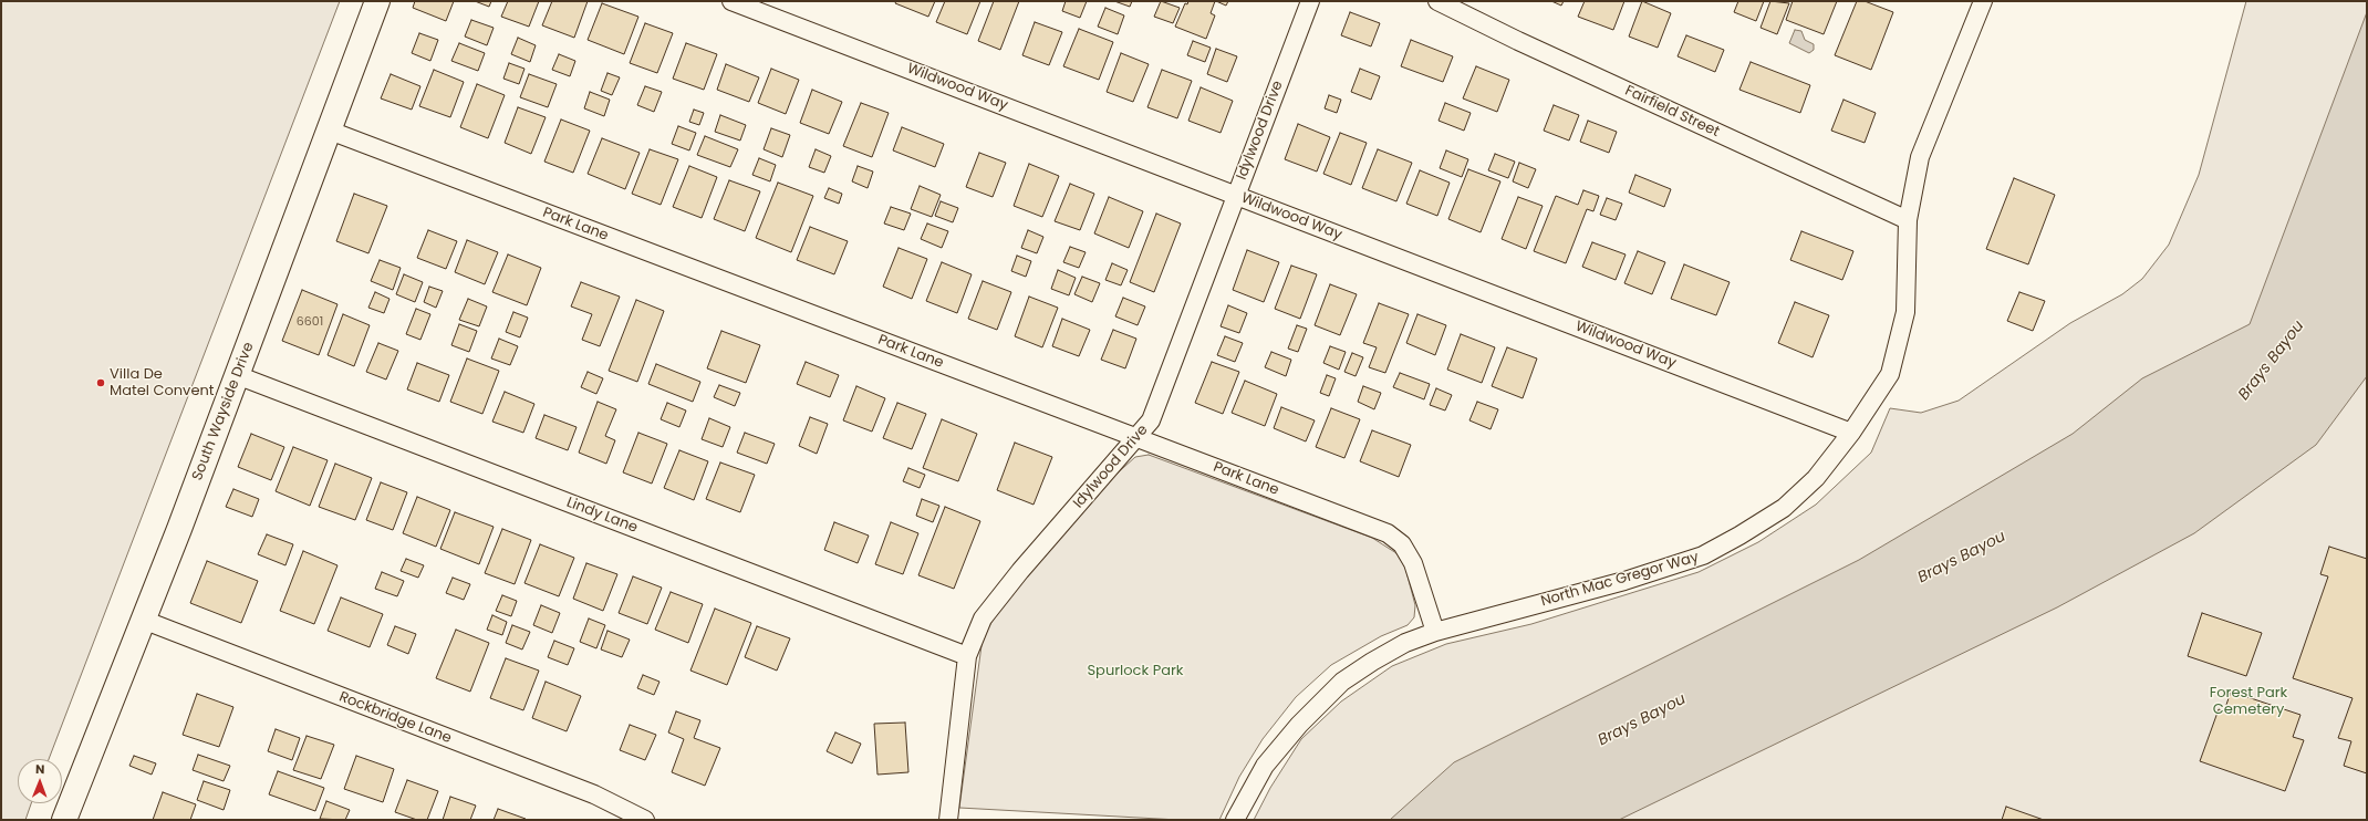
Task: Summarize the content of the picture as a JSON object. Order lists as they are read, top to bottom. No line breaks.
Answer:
{"streets":{"main road":["South Wayside Drive"],"street":["Wildwood Way","Fairfield Street","Idylwood Drive","Park Lane","Lindy Lane","North Mac Gregor Way","Rockbridge Lane"]},"crossings":[["Wildwood Way","Idylwood Drive"],["Wildwood Way","North Mac Gregor Way"],["Fairfield Street","North Mac Gregor Way"],["Idylwood Drive","Park Lane"],["Idylwood Drive","Lindy Lane"],["Park Lane","South Wayside Drive"],["Park Lane","North Mac Gregor Way"],["South Wayside Drive","Lindy Lane"],["South Wayside Drive","Rockbridge Lane"]],"water":["Brays Bayou"],"parks":["Spurlock Park","Forest Park Cemetery"],"places":["Villa De Matel Convent"],"house_numbers":["6601"],"north":"top"}
